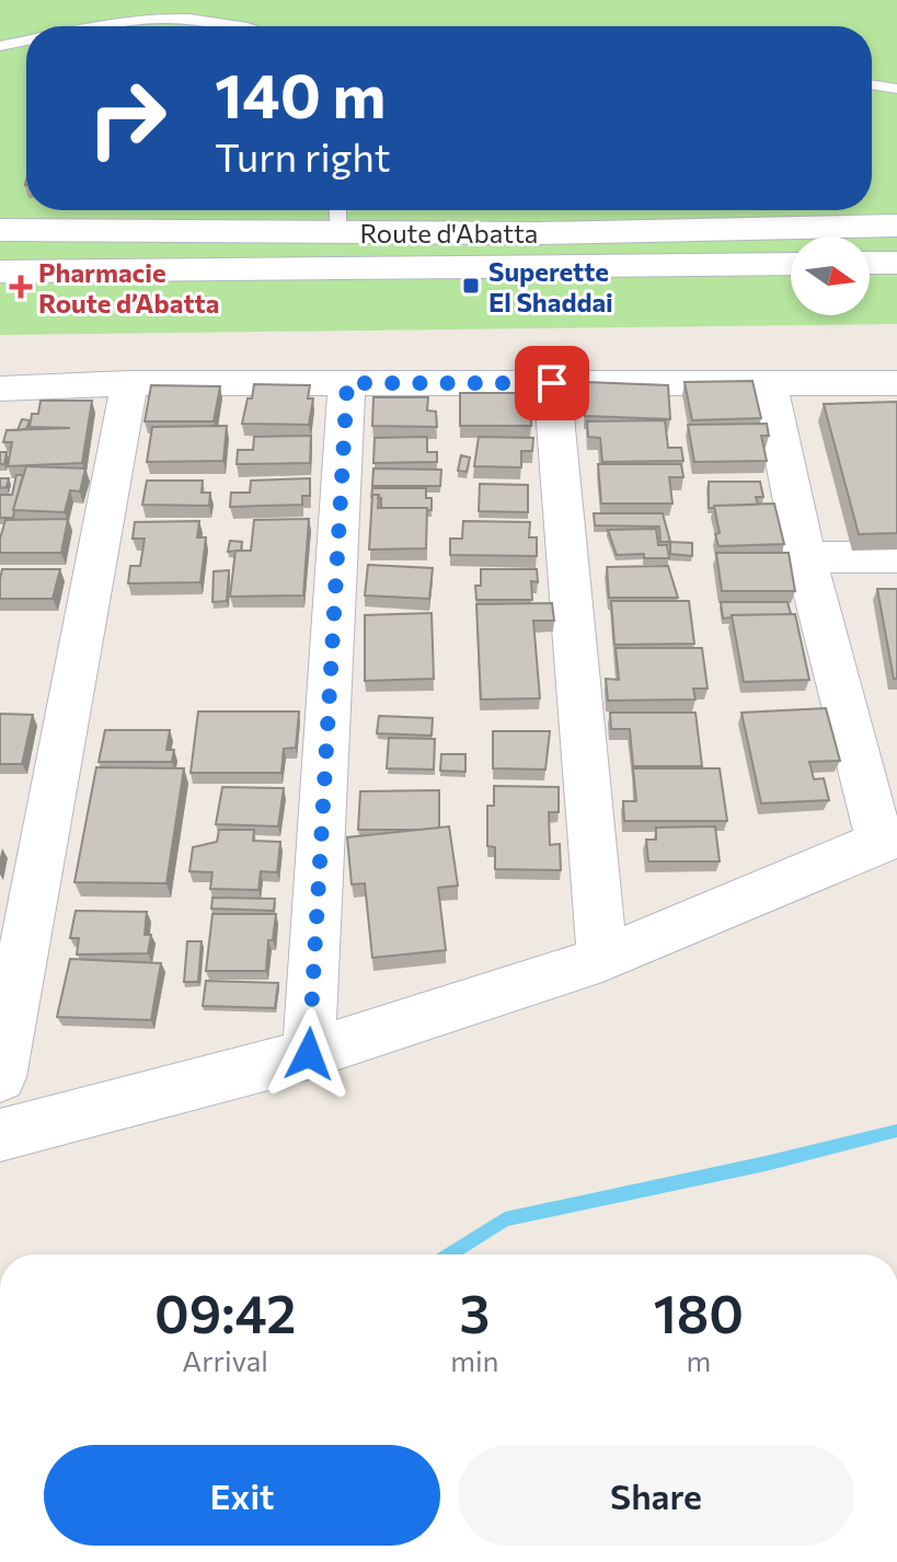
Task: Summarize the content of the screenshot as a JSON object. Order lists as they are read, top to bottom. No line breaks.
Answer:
{"streets":{"street":["Route d'Abatta"]},"places":{"transit":["Superette El Shaddai"],"health":["Pharmacie Route d’Abatta"]},"north":"right","page":{"turn":["140 m","Turn right"],"eta":["09:42","Arrival","3","min","180","m"],"buttons":["Exit","Share"]}}
